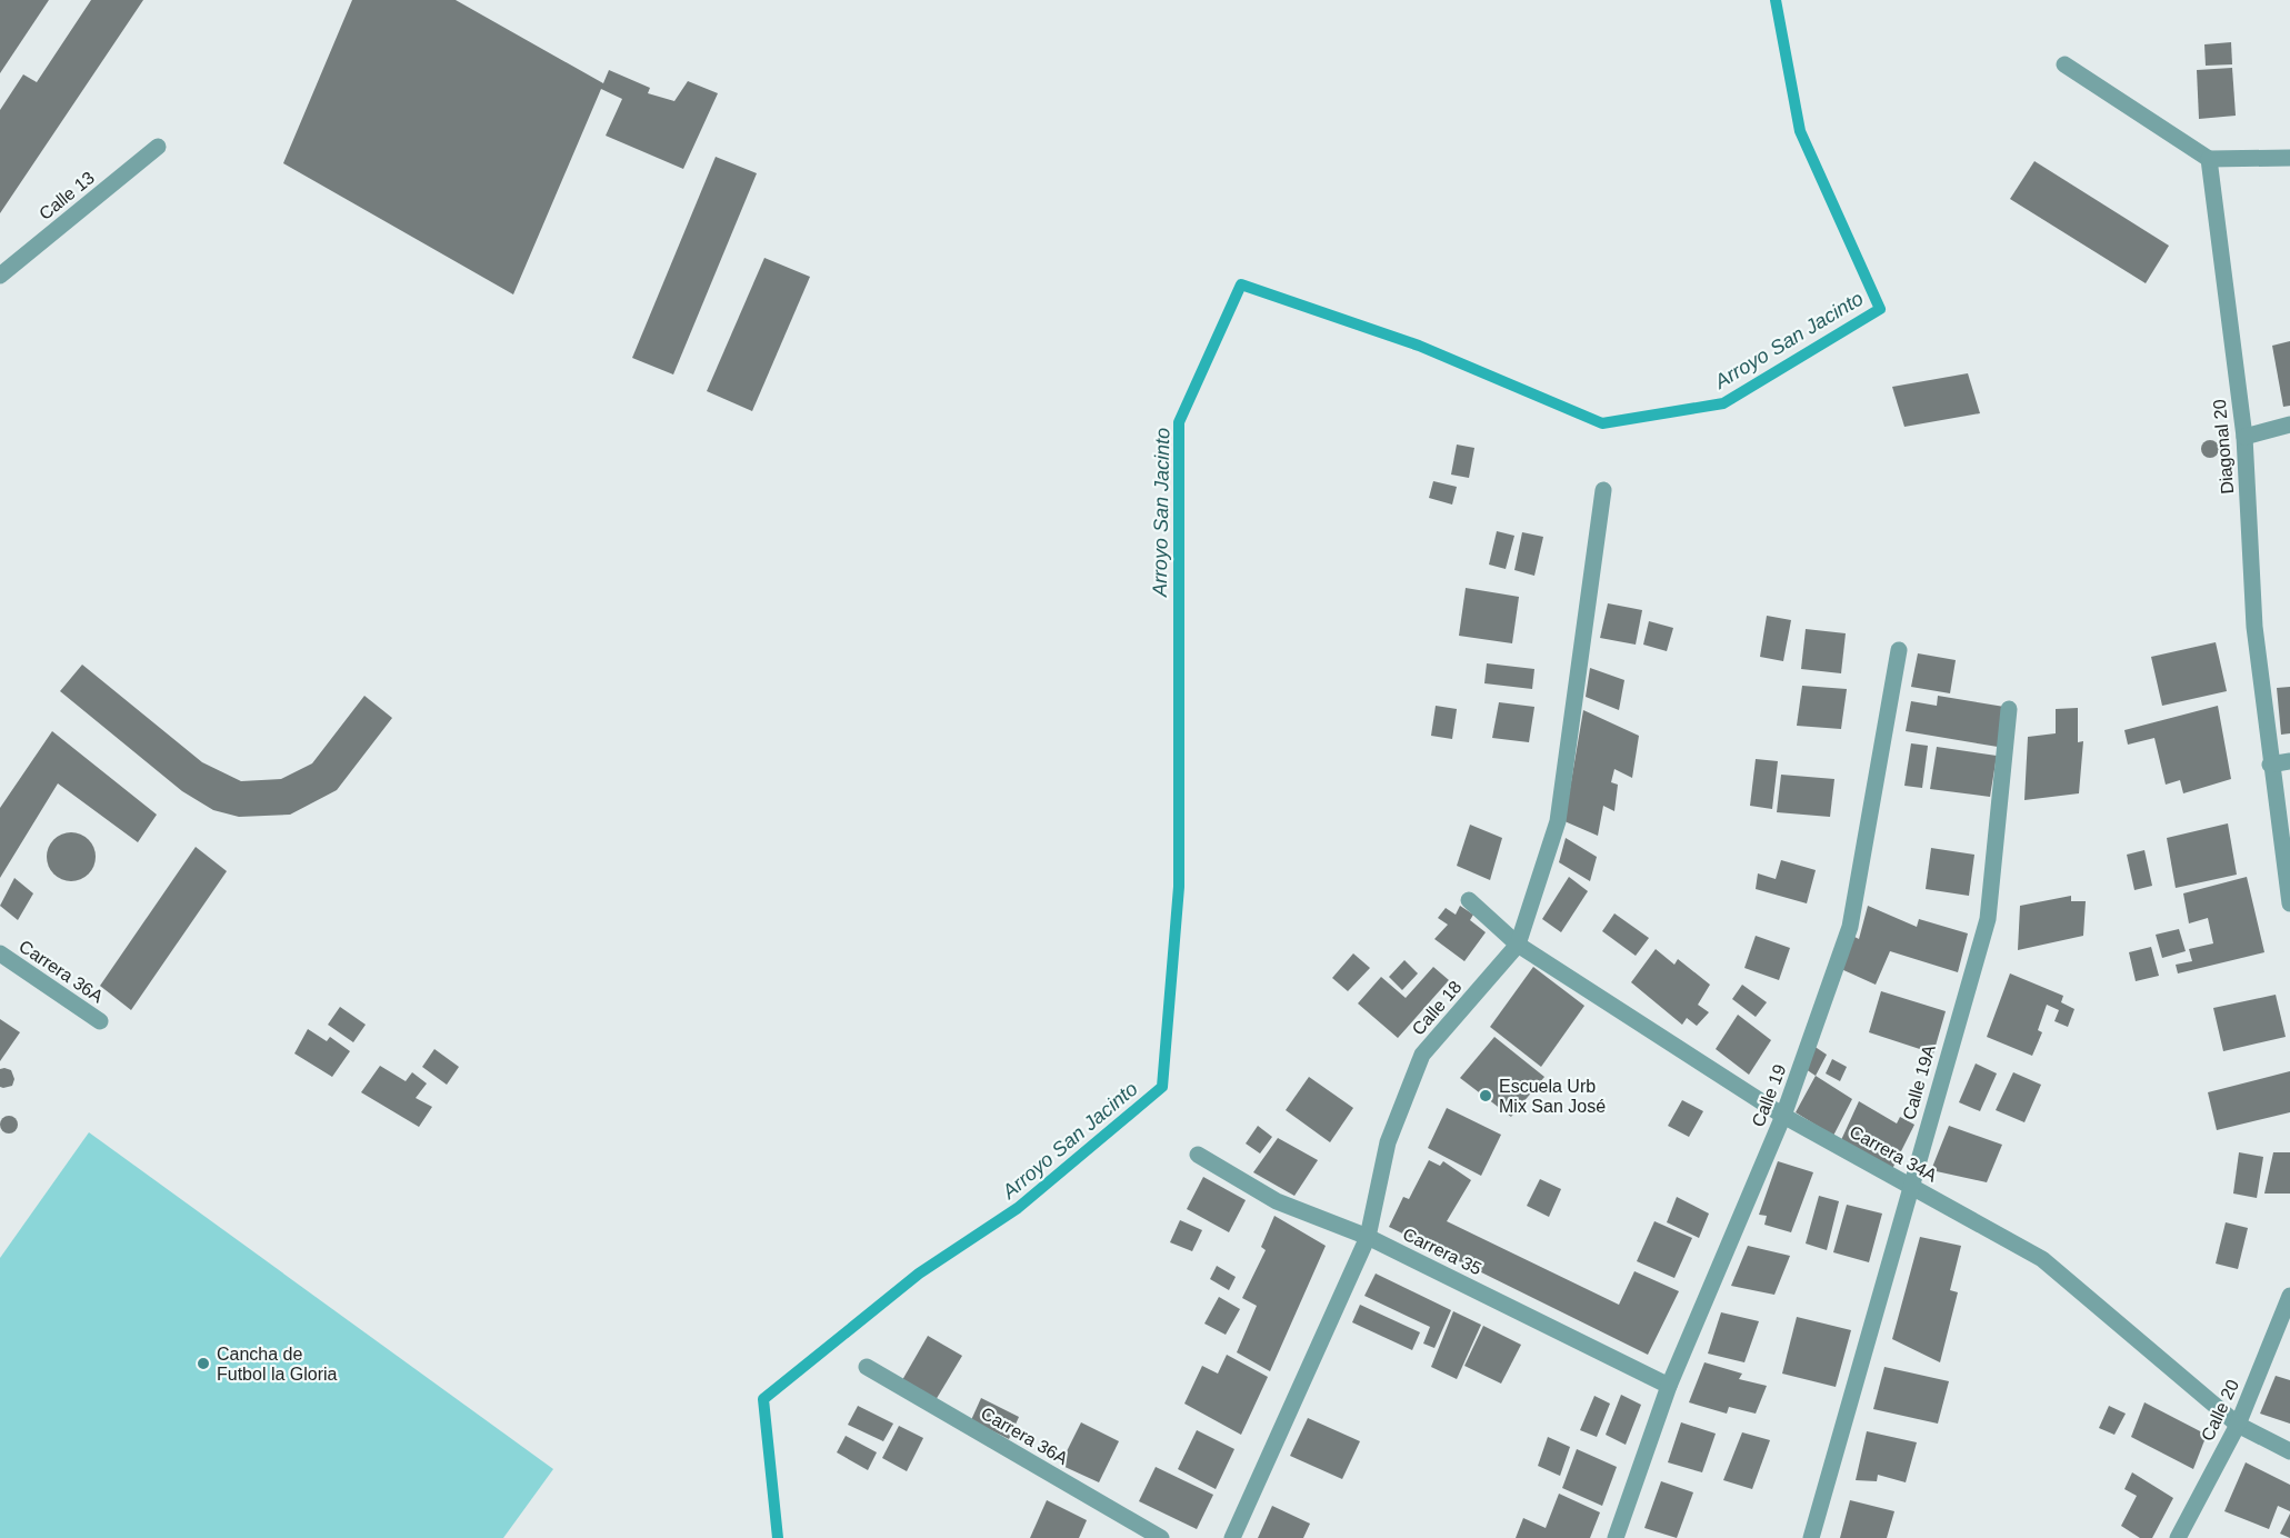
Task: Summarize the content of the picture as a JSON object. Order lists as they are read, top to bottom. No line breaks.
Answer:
{"streets":{"street":["Calle 13","Diagonal 20","Carrera 36A","Calle 18","Calle 19A","Calle 19","Carrera 34A","Carrera 35","Calle 20"]},"crossings":[["Calle 18","Carrera 34A"],["Calle 18","Carrera 35"],["Calle 19A","Carrera 34A"],["Calle 19","Carrera 34A"],["Calle 19","Carrera 35"],["Carrera 34A","Calle 20"]],"water":["Arroyo San Jacinto"],"places":["Escuela Urb Mix San José","Cancha de Futbol la Gloria"]}
